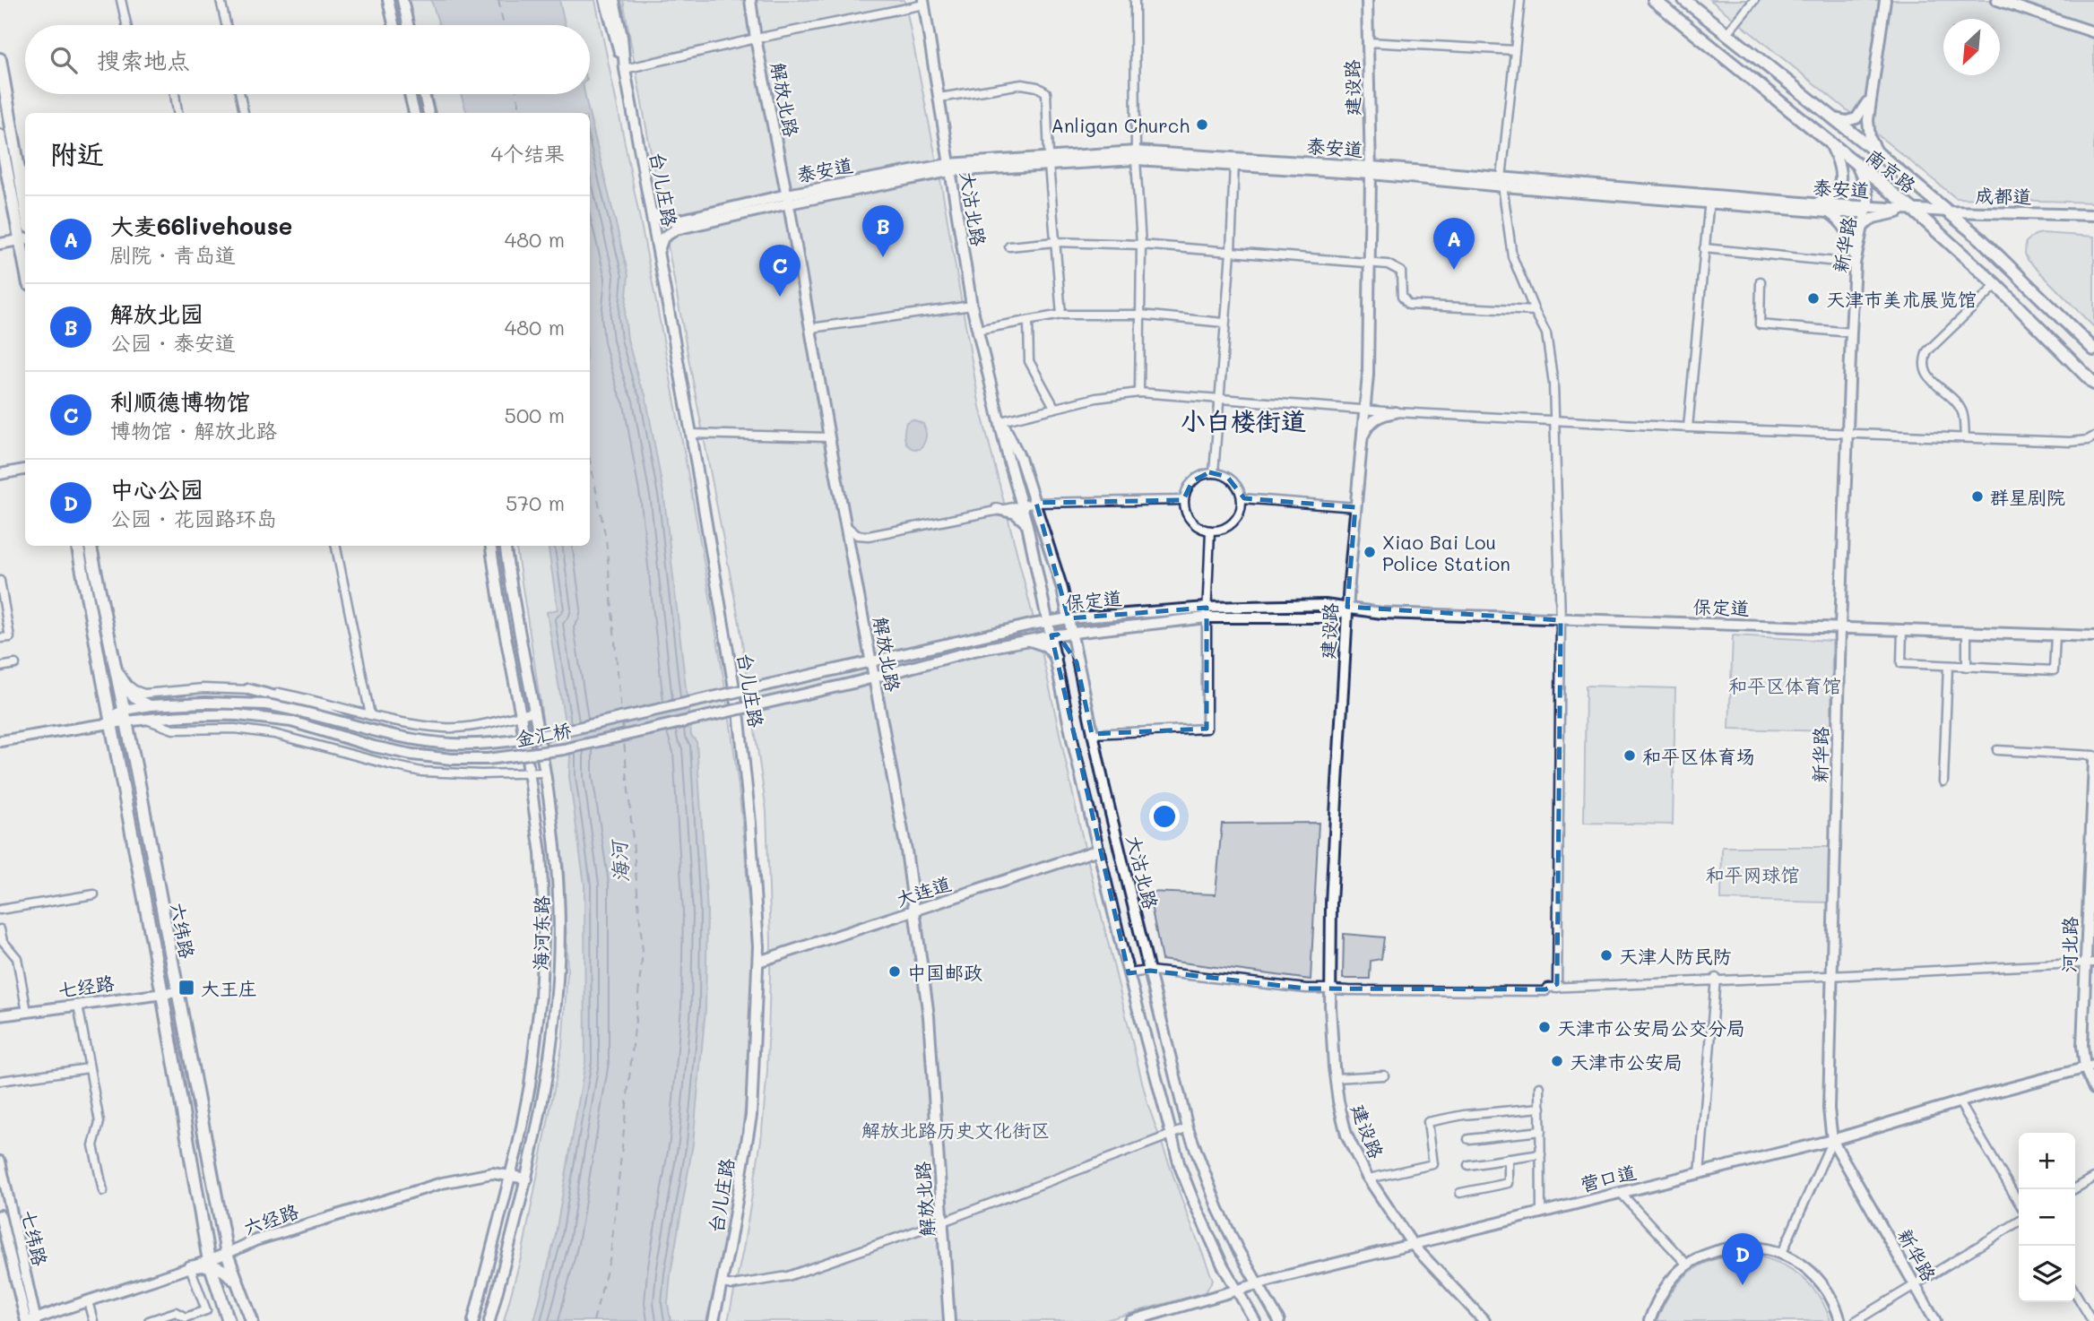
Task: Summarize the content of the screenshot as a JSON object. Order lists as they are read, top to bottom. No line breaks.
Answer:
{"streets":{"main road":["南京路","六纬路"],"street":["建设路","解放北路","泰安道","台儿庄路","成都道","大沽北路","新华路","保定道","金汇桥","大连道","海河东路","河北路","七经路","营口道","六经路","七纬路"]},"crossings":[["建设路","泰安道"],["建设路","保定道"],["建设路","营口道"],["解放北路","泰安道"],["解放北路","保定道"],["解放北路","金汇桥"],["解放北路","大连道"],["泰安道","南京路"],["泰安道","台儿庄路"],["泰安道","成都道"],["泰安道","大沽北路"],["泰安道","新华路"],["南京路","成都道"],["南京路","新华路"],["台儿庄路","大连道"],["大沽北路","保定道"],["大沽北路","大连道"],["大沽北路","营口道"],["新华路","保定道"],["新华路","营口道"],["保定道","金汇桥"],["金汇桥","六纬路"],["六纬路","七经路"],["六纬路","六经路"],["海河东路","六经路"],["河北路","营口道"]],"districts":["小白楼街道"],"water":["海河"],"parks":["和平区体育馆","和平网球馆","解放北路历史文化街区"],"places":{"other":["Anligan Church","天津市美术展览馆","群星剧院","Xiao Bai Lou Police Station","和平区体育场","天津人防民防","中国邮政","天津市公安局公交分局","天津市公安局"],"transit":["大王庄"]},"north":"bottom left","page":{"search":"搜索地点","heading":["附近","4个结果"],"list":[{"mark":"A","name":"大麦66livehouse","note":"剧院 · 青岛道","value":"480 m"},{"mark":"B","name":"解放北园","note":"公园 · 泰安道","value":"480 m"},{"mark":"C","name":"利顺德博物馆","note":"博物馆 · 解放北路","value":"500 m"},{"mark":"D","name":"中心公园","note":"公园 · 花园路环岛","value":"570 m"}],"pins":["B","A","C","D"],"map_buttons":["+","−"]}}
